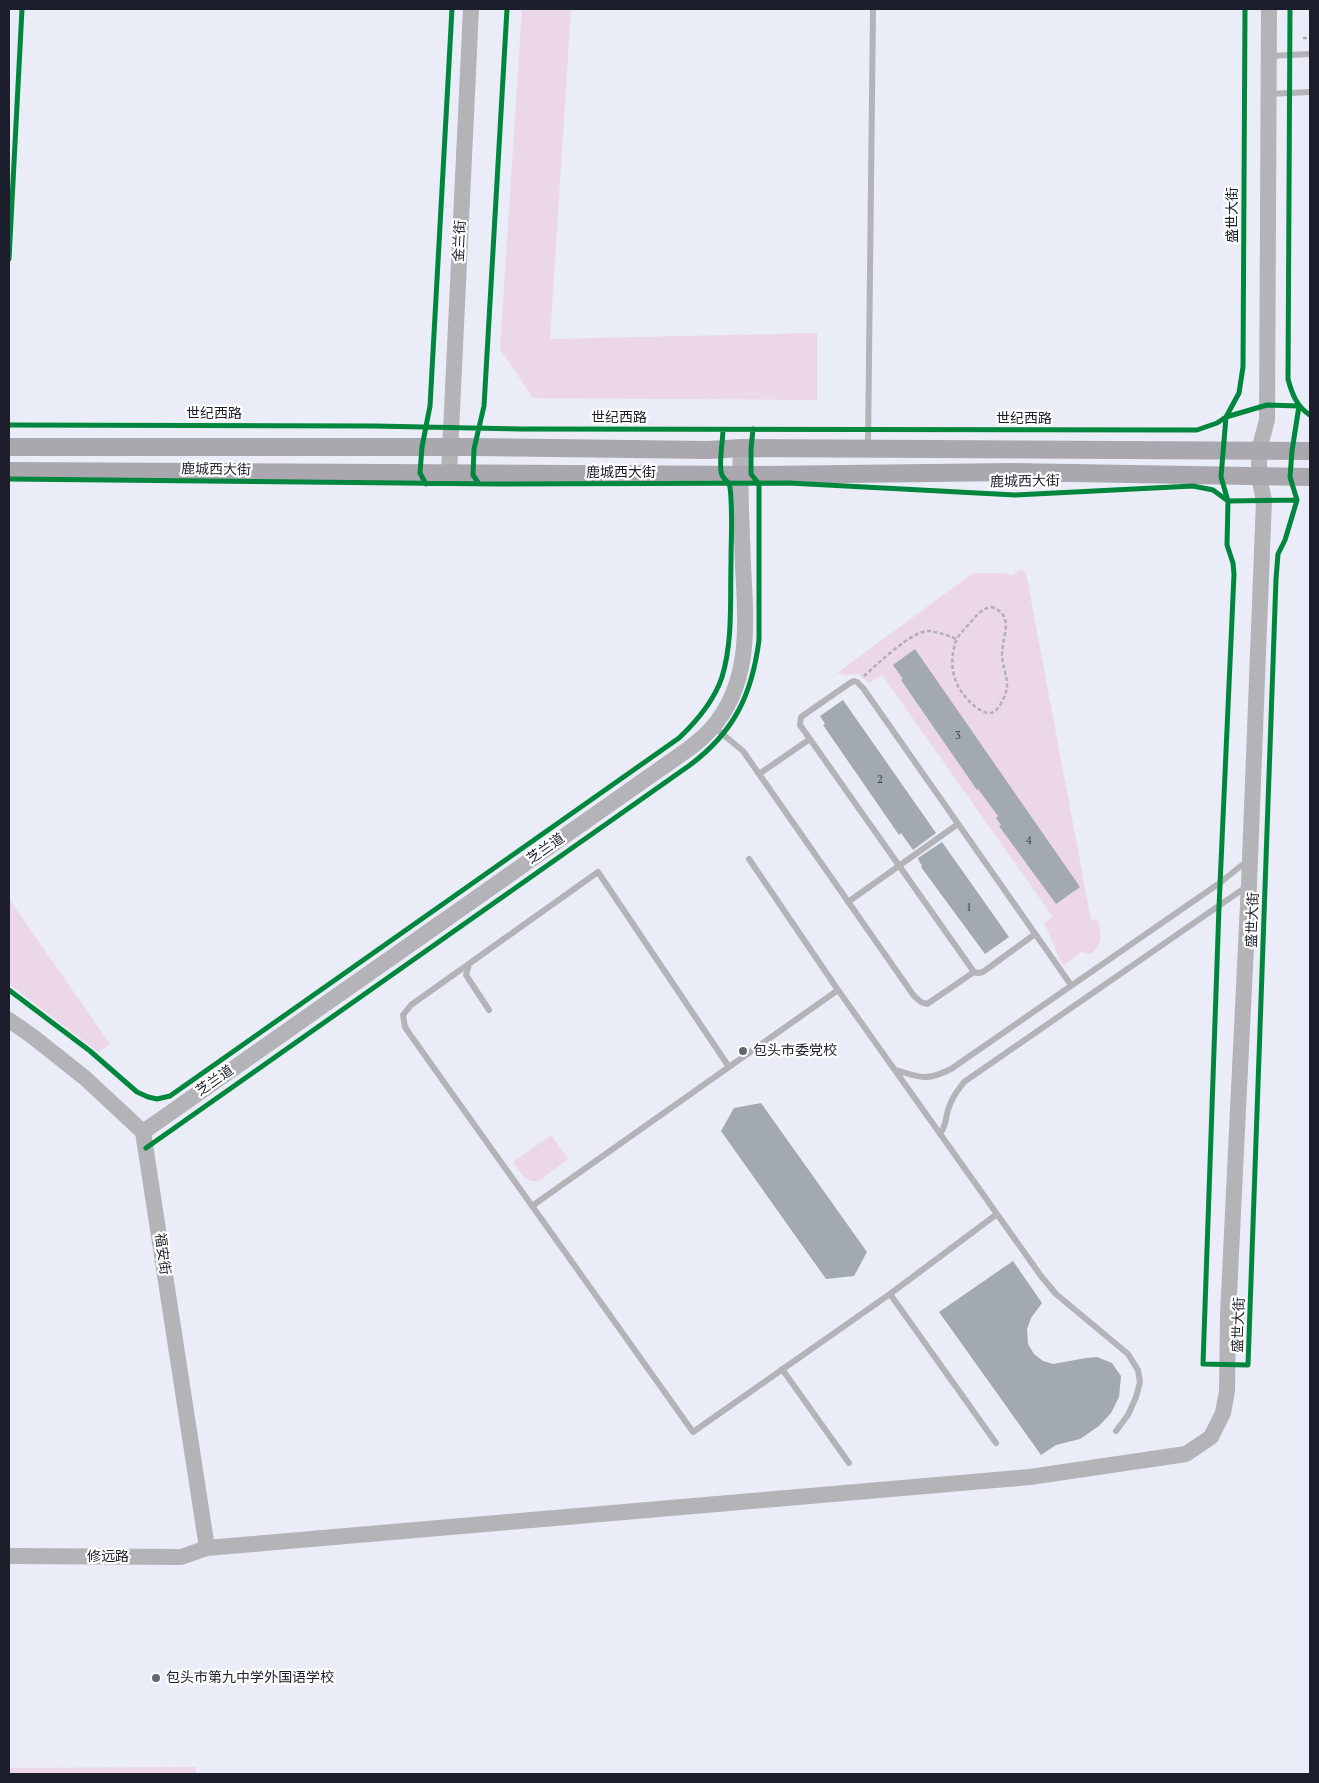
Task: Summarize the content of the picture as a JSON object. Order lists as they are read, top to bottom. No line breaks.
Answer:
{"streets":{"main road":["鹿城西大街"],"street":["盛世大街","金兰街","芝兰道","福安街","修远路"],"cycle path":["世纪西路"]},"crossings":[["盛世大街","鹿城西大街"],["盛世大街","修远路"],["金兰街","鹿城西大街"],["鹿城西大街","芝兰道"],["芝兰道","福安街"],["福安街","修远路"]],"places":["包头市委党校","包头市第九中学外国语学校"],"house_numbers":["3","2","4","1"]}
